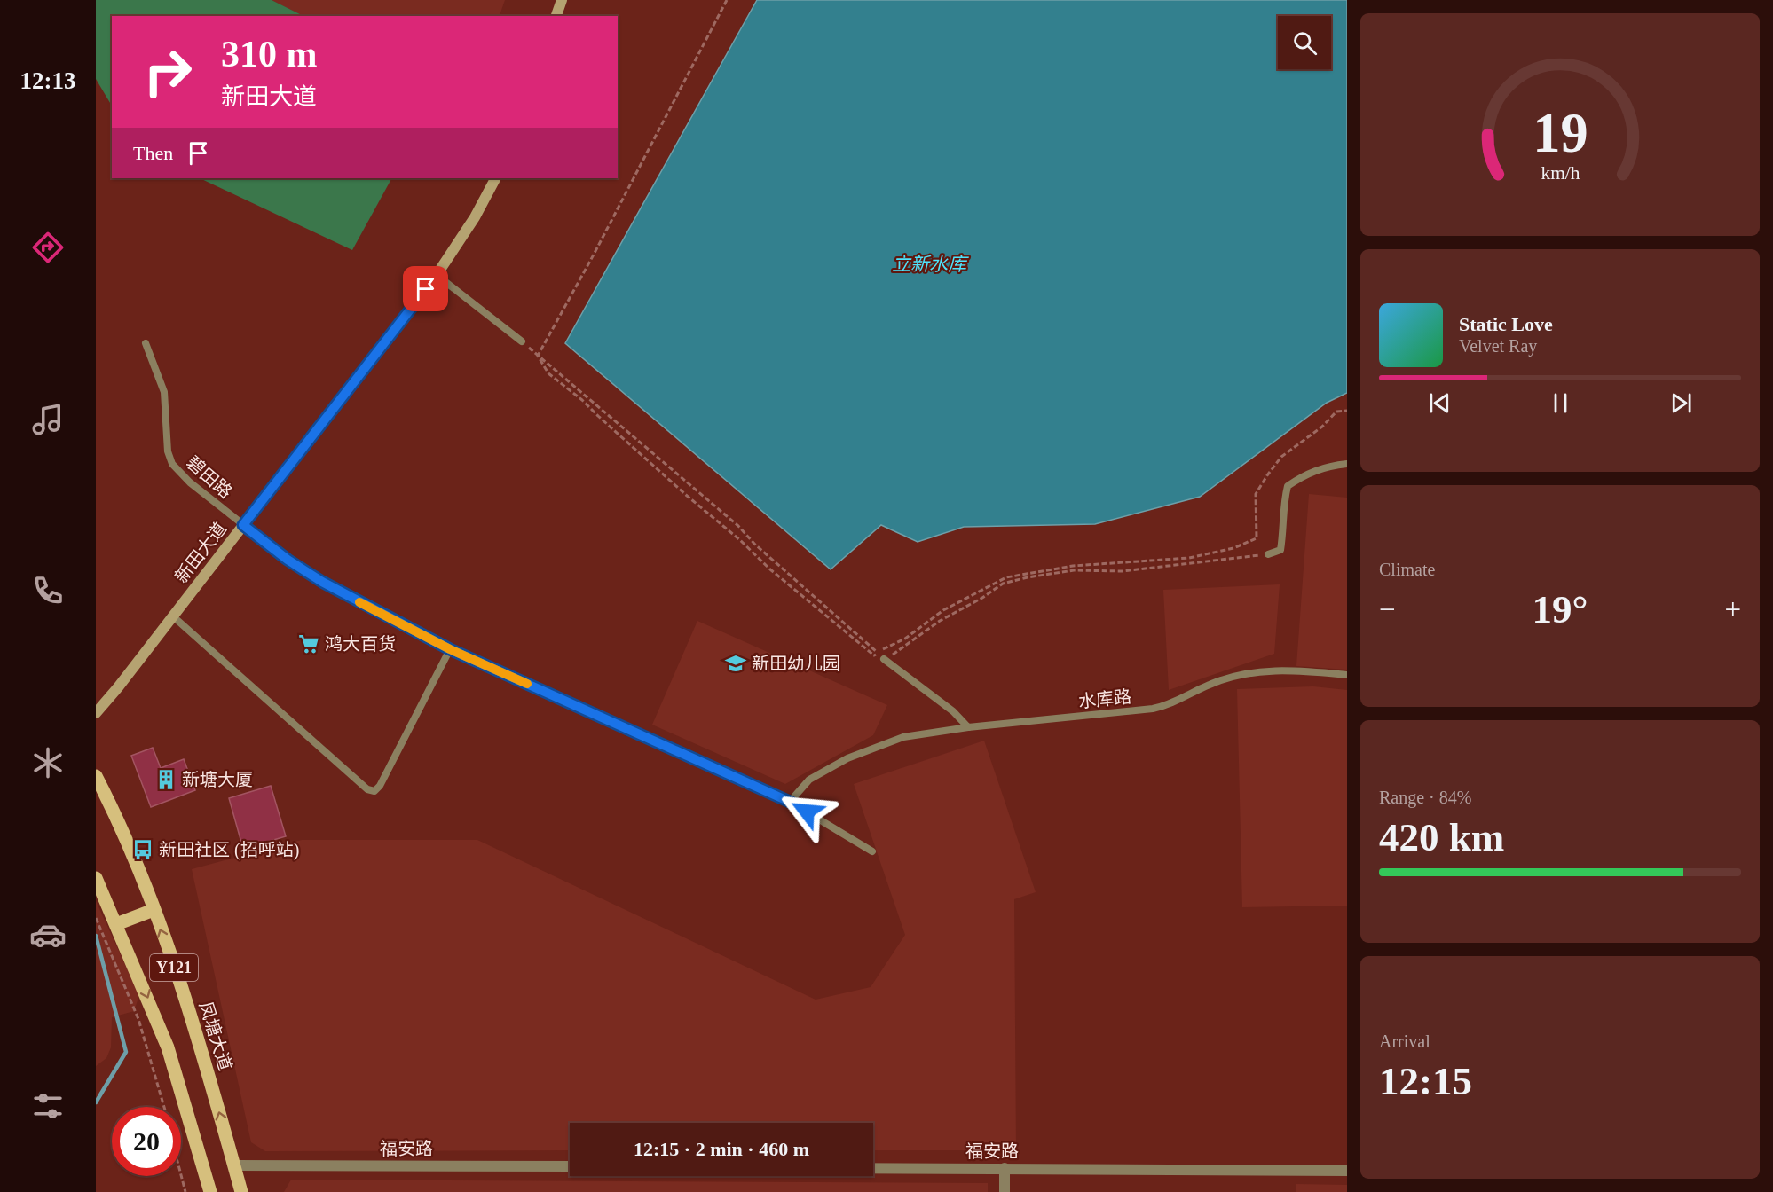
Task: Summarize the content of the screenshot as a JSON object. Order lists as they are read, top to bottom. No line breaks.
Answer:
{"streets":{"main road":["Y121","凤塘大道"],"street":["新田大道","福安路"],"lane":["碧田路","水库路"]},"crossings":[["碧田路","新田大道"],["碧田路","水库路"],["凤塘大道","福安路"]],"water":["立新水库"],"places":{"supermarket":["鸿大百货"],"school or university":["新田幼儿园"],"building":["新塘大厦"],"bus stop":["新田社区 (招呼站)"]},"page":{"tabs":"12:13","turn":["310 m","新田大道"],"then":"Then","song":["Static Love","Velvet Ray"],"tile":["Climate",["Range · 84%","420 km"],["Arrival","12:15"]],"heat":["−","19°","+"],"limit":"20","trip":"12:15 · 2 min · 460 m","gauge":["19","km/h"]}}
